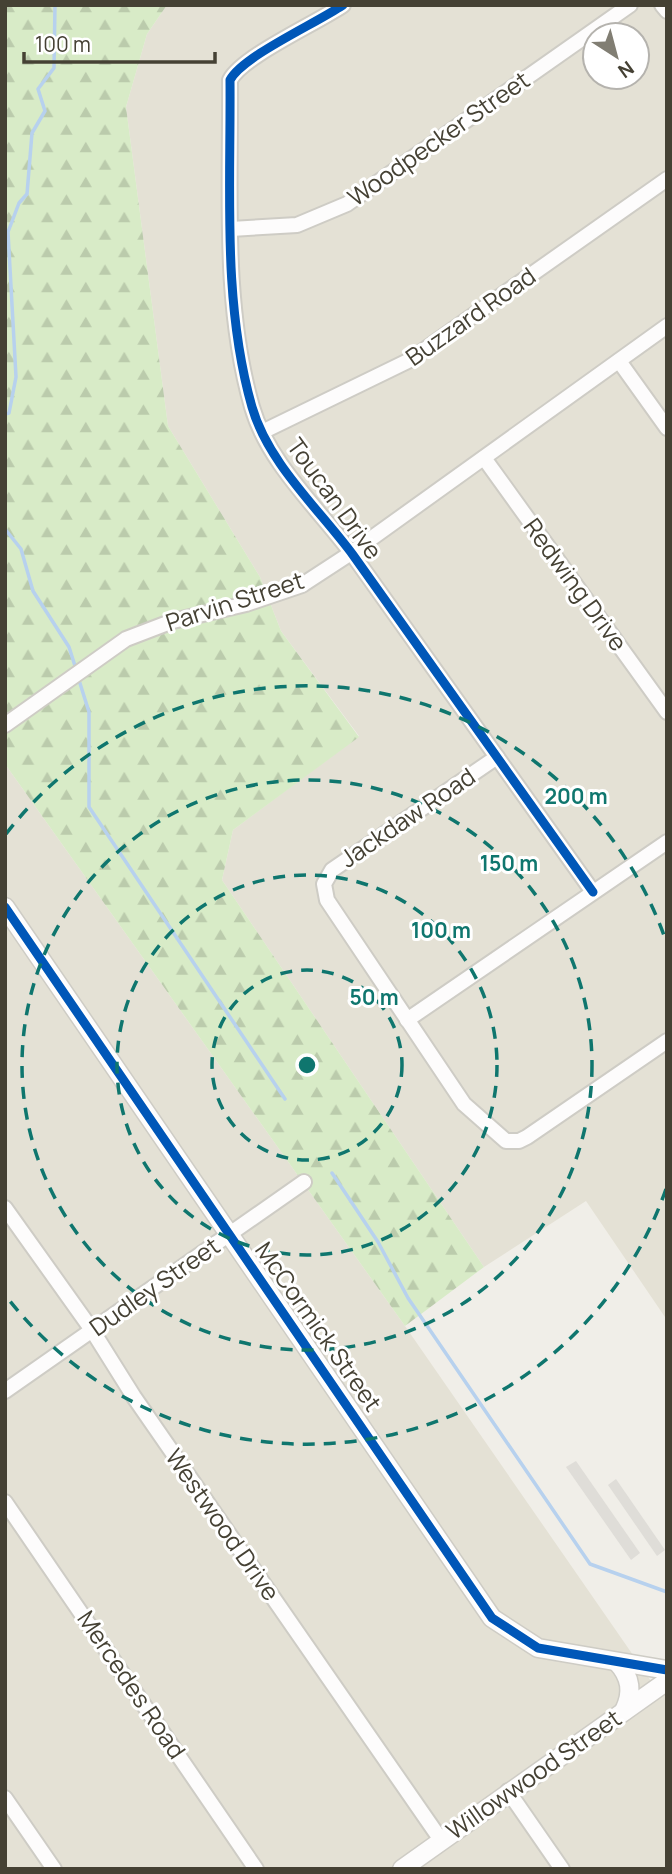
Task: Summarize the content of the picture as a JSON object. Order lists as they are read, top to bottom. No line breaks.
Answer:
{"streets":{"street":["Woodpecker Street","Buzzard Road","Toucan Drive","Redwing Drive","Parvin Street","Jackdaw Road","Dudley Street","McCormick Street","Westwood Drive","Mercedes Road","Willowwood Street"]},"crossings":[["Woodpecker Street","Toucan Drive"],["Buzzard Road","Toucan Drive"],["Toucan Drive","Parvin Street"],["Toucan Drive","Jackdaw Road"],["Redwing Drive","Parvin Street"],["Dudley Street","McCormick Street"],["Dudley Street","Westwood Drive"],["Westwood Drive","Willowwood Street"]],"scale_bar":"100 m","north":"bottom right","rings":["200 m","150 m","100 m","50 m"]}
